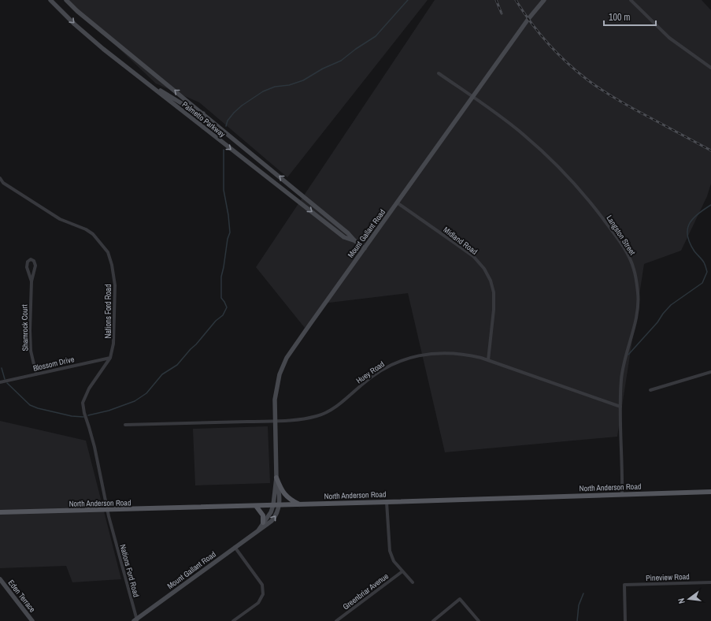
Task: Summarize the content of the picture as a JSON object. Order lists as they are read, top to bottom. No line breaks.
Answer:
{"streets":{"main road":["North Anderson Road"],"street":["Palmetto Parkway","Mount Gallant Road","Langston Street","Midland Road","Nations Ford Road","Shamrock Court","Blossom Drive","Huey Road","Pineview Road","Greenbriar Avenue","Eden Terrace"]},"crossings":[["Palmetto Parkway","Mount Gallant Road"],["Mount Gallant Road","Langston Street"],["Mount Gallant Road","Midland Road"],["Mount Gallant Road","Nations Ford Road"],["Mount Gallant Road","Huey Road"],["Mount Gallant Road","North Anderson Road"],["Langston Street","Huey Road"],["Langston Street","North Anderson Road"],["Midland Road","Huey Road"],["Nations Ford Road","Blossom Drive"],["Nations Ford Road","North Anderson Road"],["Shamrock Court","Blossom Drive"]],"scale_bar":"100 m","north":"left"}
